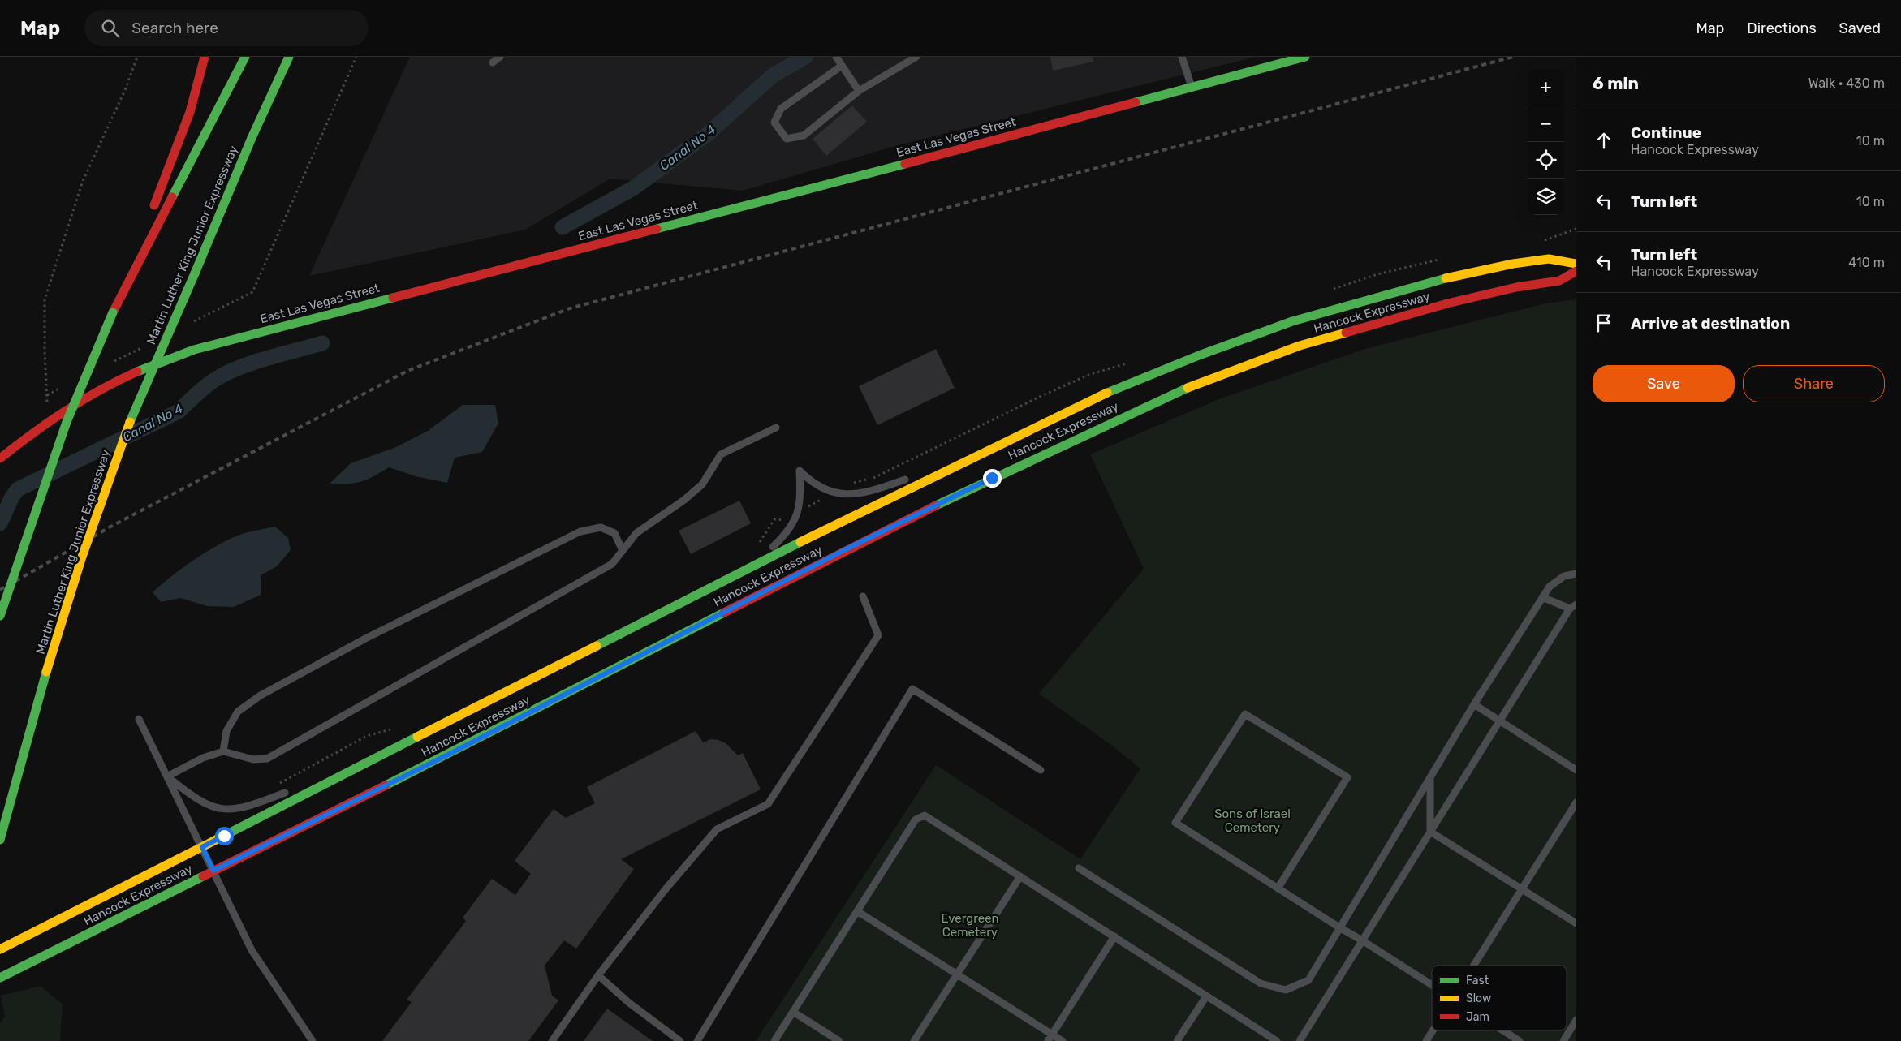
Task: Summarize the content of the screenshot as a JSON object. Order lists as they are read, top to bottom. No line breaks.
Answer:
{"streets":{"main road":["East Las Vegas Street","Martin Luther King Junior Expressway","Hancock Expressway"]},"water":["Canal No 4"],"parks":["Sons of Israel Cemetery","Evergreen Cemetery"],"legend":["Fast","Slow","Jam"],"page":{"header":"Map","search":"Search here","nav":["Map","Directions","Saved"],"heading":["6 min","Walk · 430 m"],"map_buttons":["+","−"],"list":[["Continue","Hancock Expressway","10 m"],["Turn left","10 m"],["Turn left","Hancock Expressway","410 m"],"Arrive at destination"],"buttons":["Save","Share"]}}
